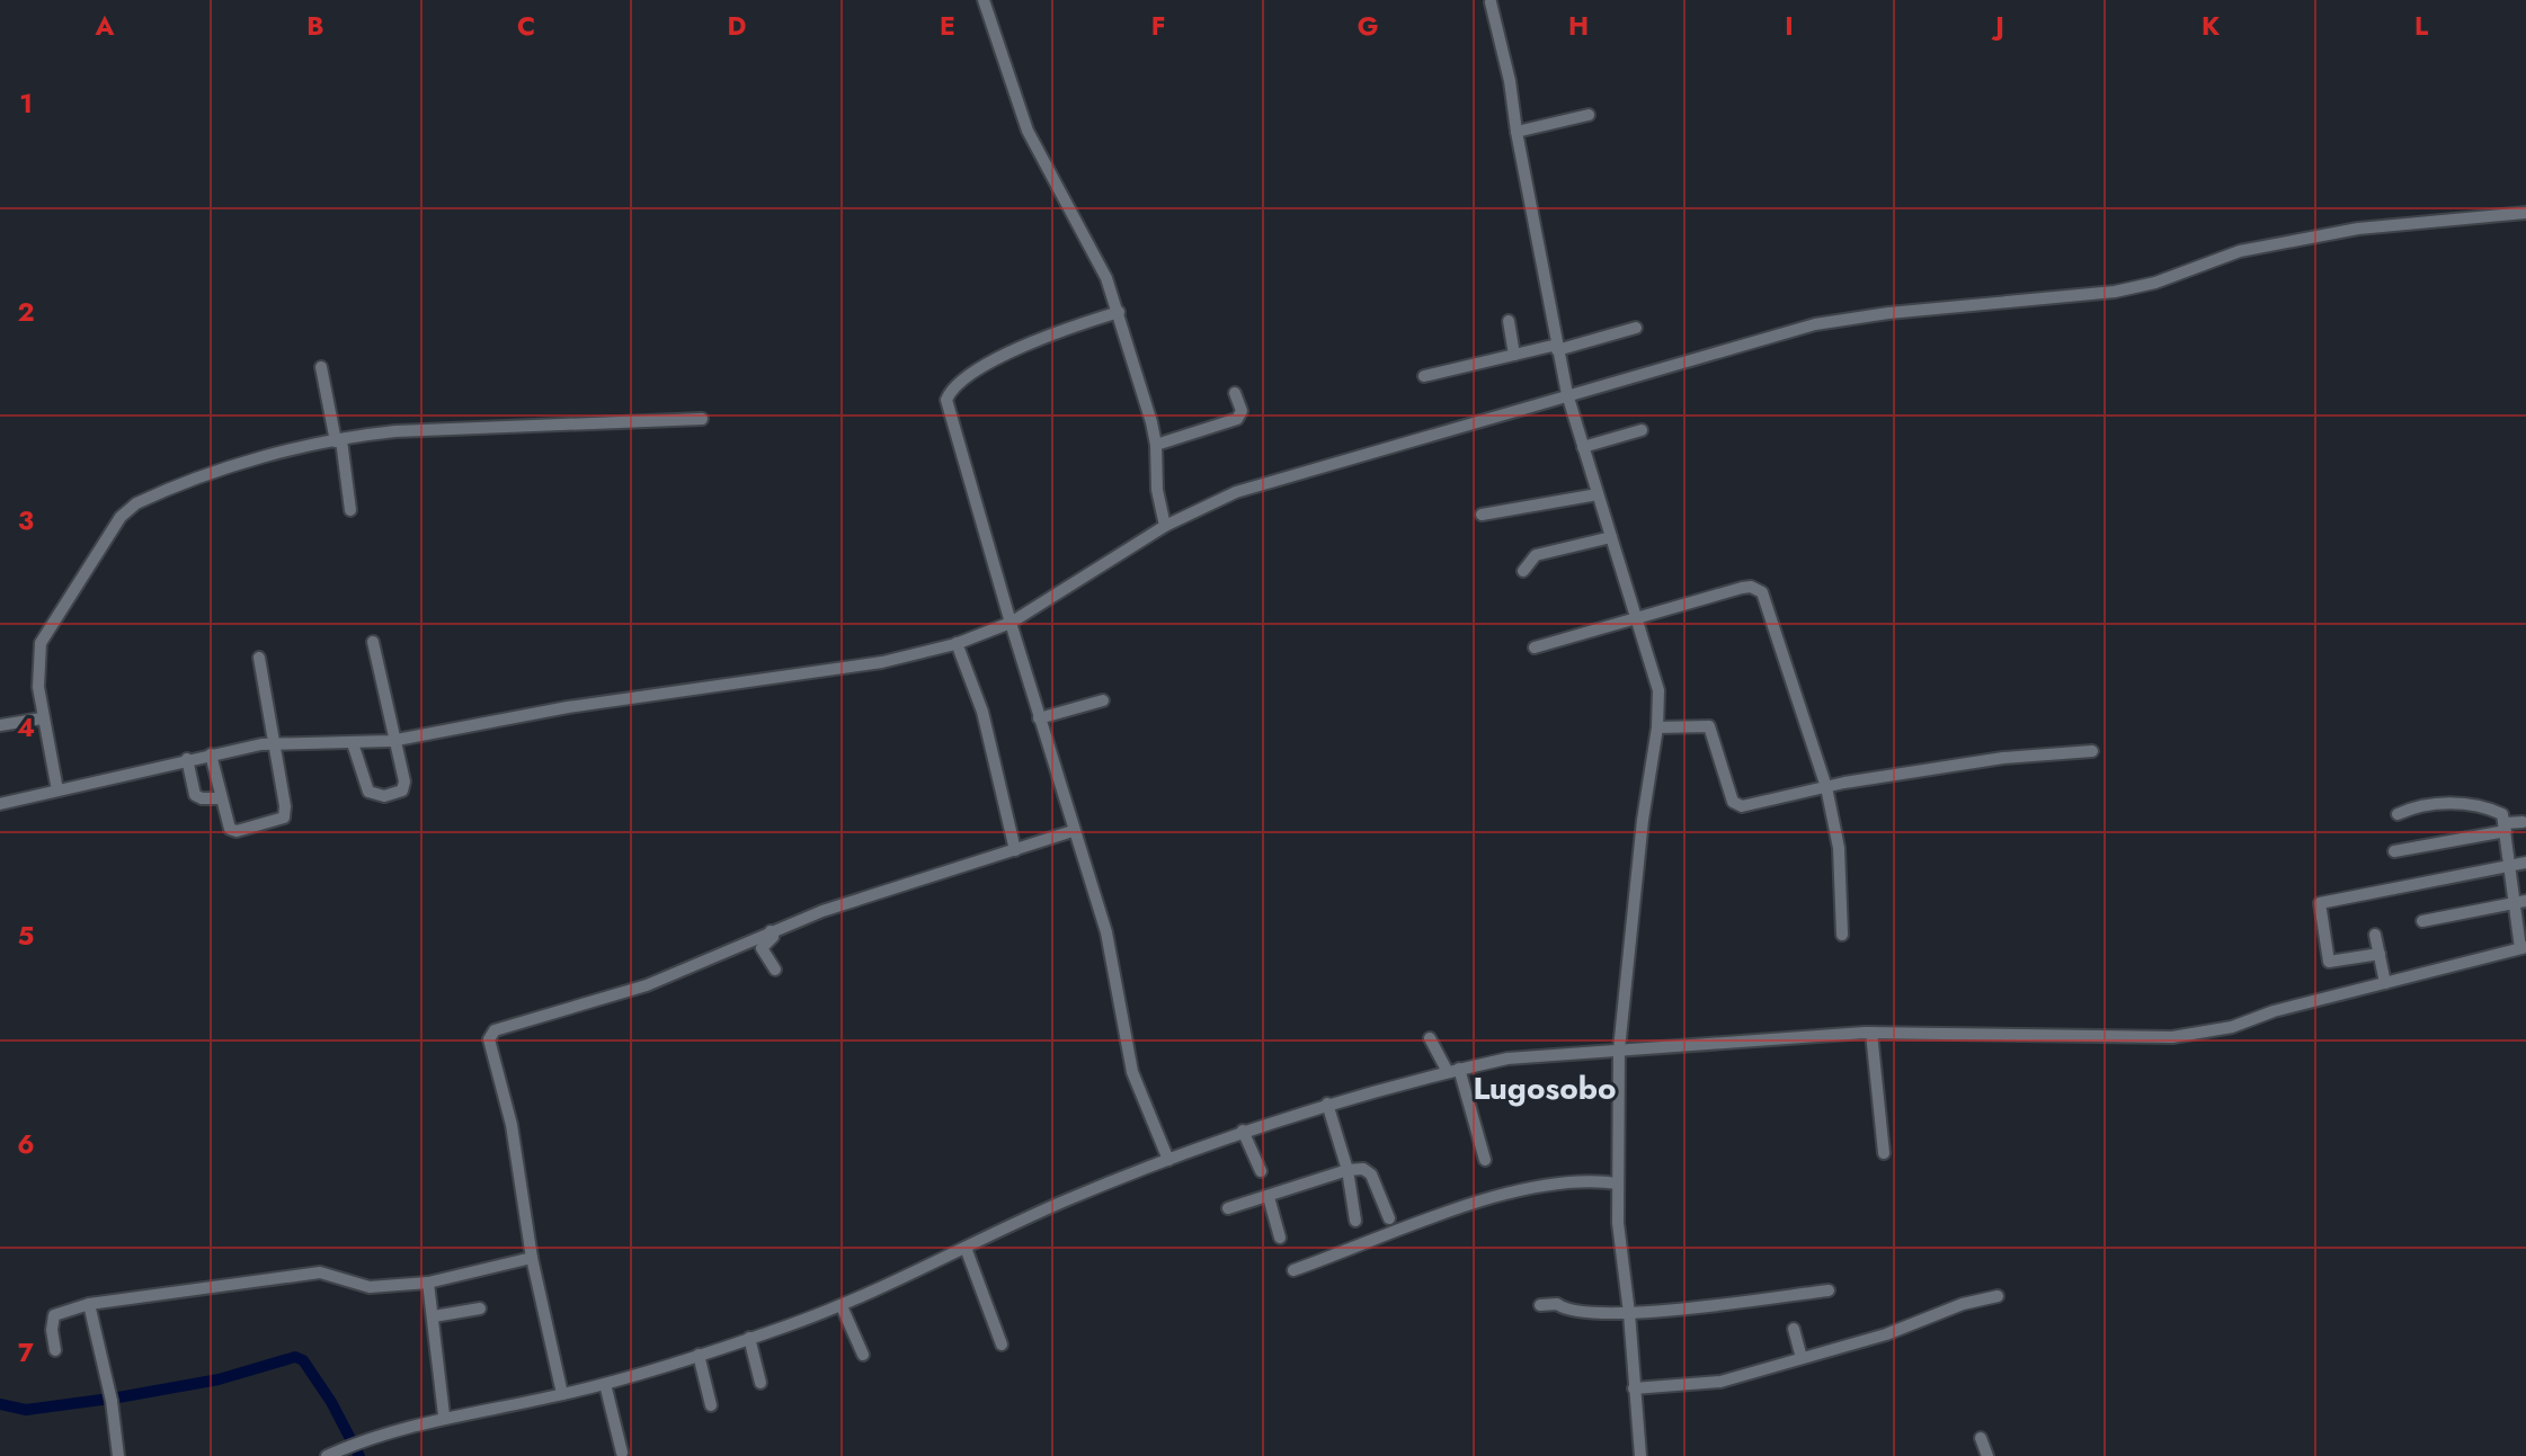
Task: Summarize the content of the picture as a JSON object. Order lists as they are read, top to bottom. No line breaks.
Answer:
{"districts":["Lugosobo"],"grid":{"columns":["A","B","C","D","E","F","G","H","I","J","K","L"],"rows":["1","2","3","4","5","6","7"]}}
